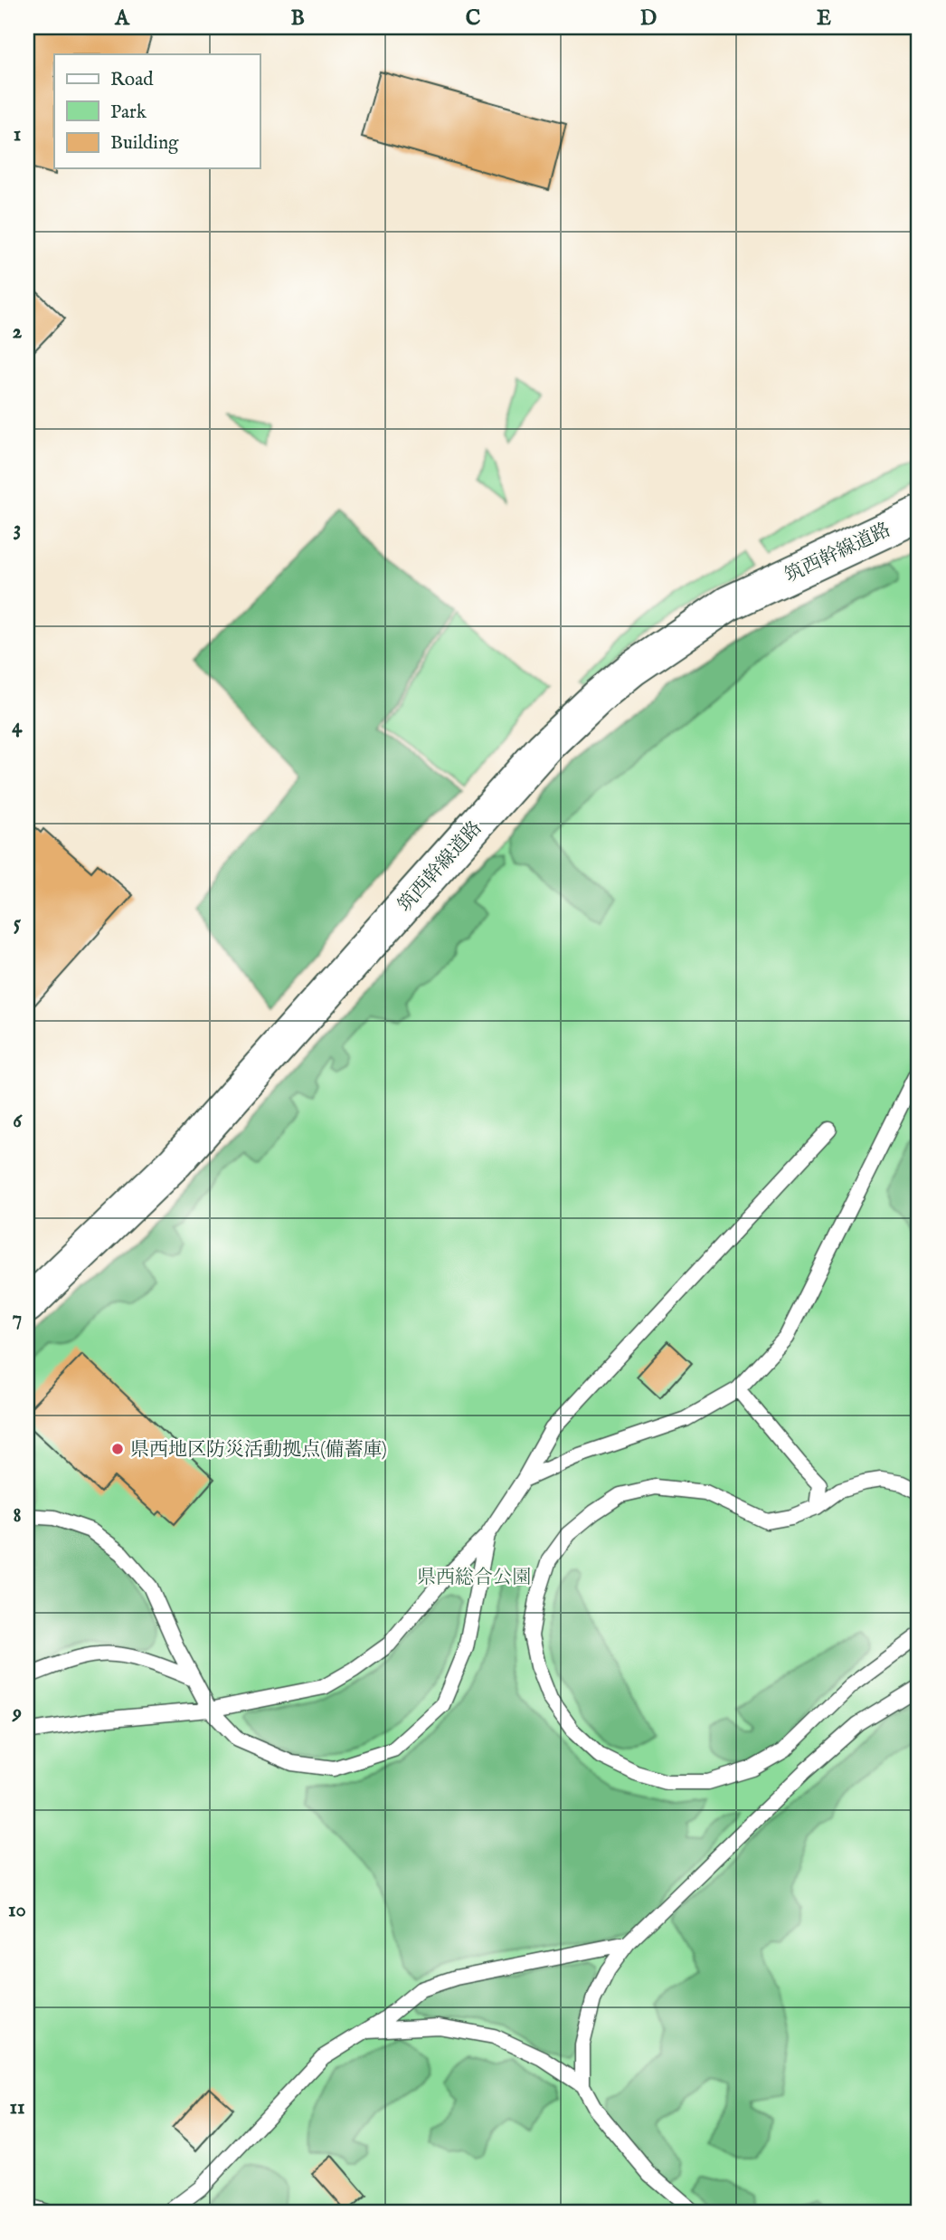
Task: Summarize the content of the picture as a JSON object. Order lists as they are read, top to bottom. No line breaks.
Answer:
{"streets":{"street":["筑西幹線道路"]},"parks":["県西総合公園"],"places":["県西地区防災活動拠点(備蓄庫)"],"legend":["Road","Park","Building"],"grid":{"columns":["A","B","C","D","E"],"rows":["1","2","3","4","5","6","7","8","9","10","11"]}}
